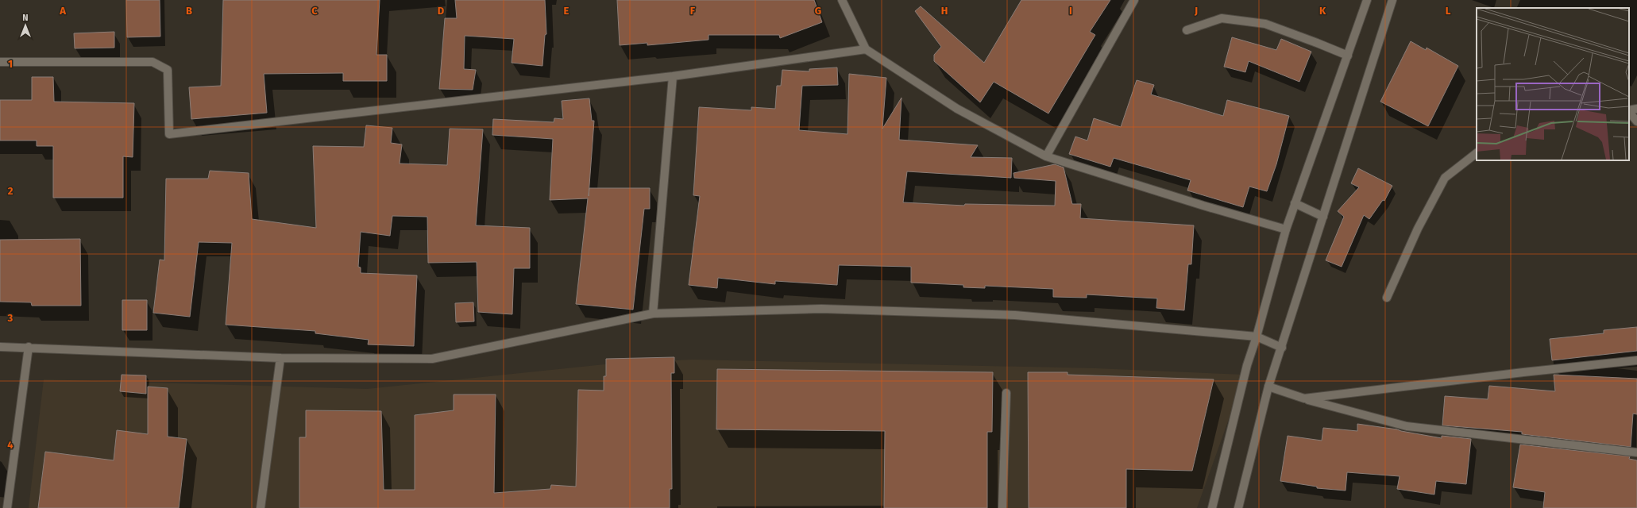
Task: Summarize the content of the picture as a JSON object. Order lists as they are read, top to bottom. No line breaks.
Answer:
{"north":"top","grid":{"columns":["A","B","C","D","E","F","G","H","I","J","K","L"],"rows":["1","2","3","4"]}}
